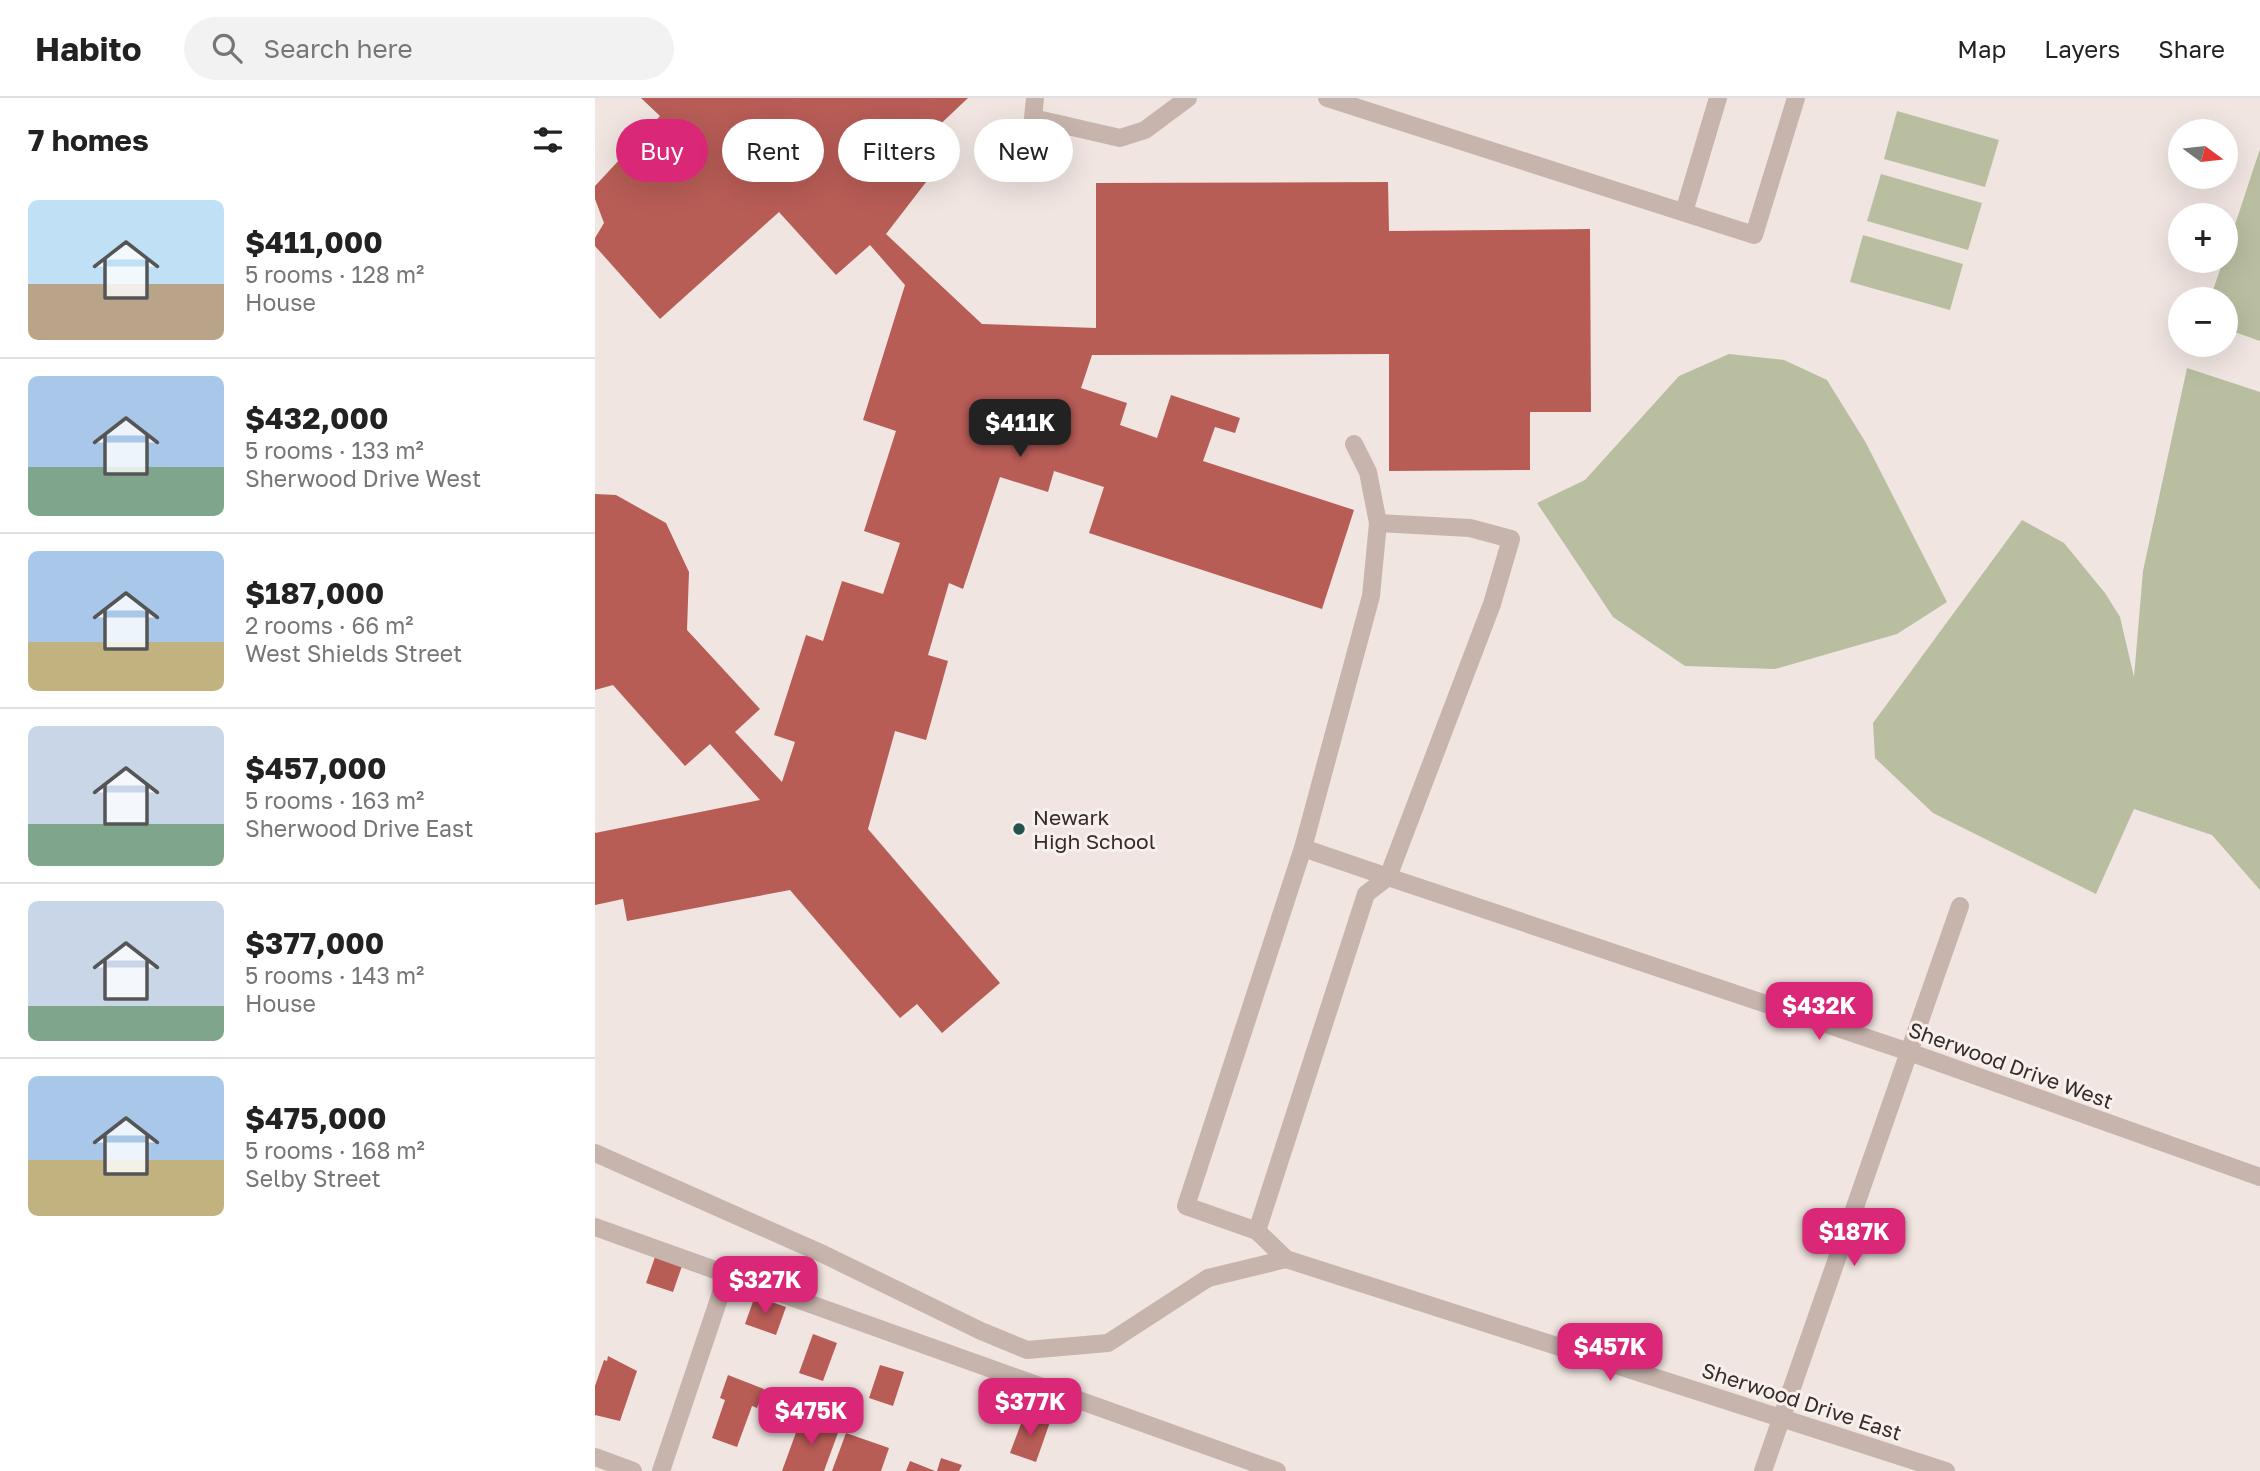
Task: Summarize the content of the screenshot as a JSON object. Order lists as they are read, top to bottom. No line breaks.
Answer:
{"streets":{"street":["Sherwood Drive West","Sherwood Drive East"]},"places":["Newark High School"],"north":"right","page":{"header":"Habito","search":"Search here","nav":["Map","Layers","Share"],"heading":"7 homes","map_buttons":["+","−"],"chip":["Buy","Rent","Filters","New"],"list":[{"name":"$411,000","note":"5 rooms · 128 m² · House"},{"name":"$432,000","note":"5 rooms · 133 m² · Sherwood Drive West"},{"name":"$187,000","note":"2 rooms · 66 m² · West Shields Street"},{"name":"$457,000","note":"5 rooms · 163 m² · Sherwood Drive East"},{"name":"$377,000","note":"5 rooms · 143 m² · House"},{"name":"$475,000","note":"5 rooms · 168 m² · Selby Street"}],"price":["$411K","$432K","$187K","$327K","$457K","$377K","$475K"]}}
